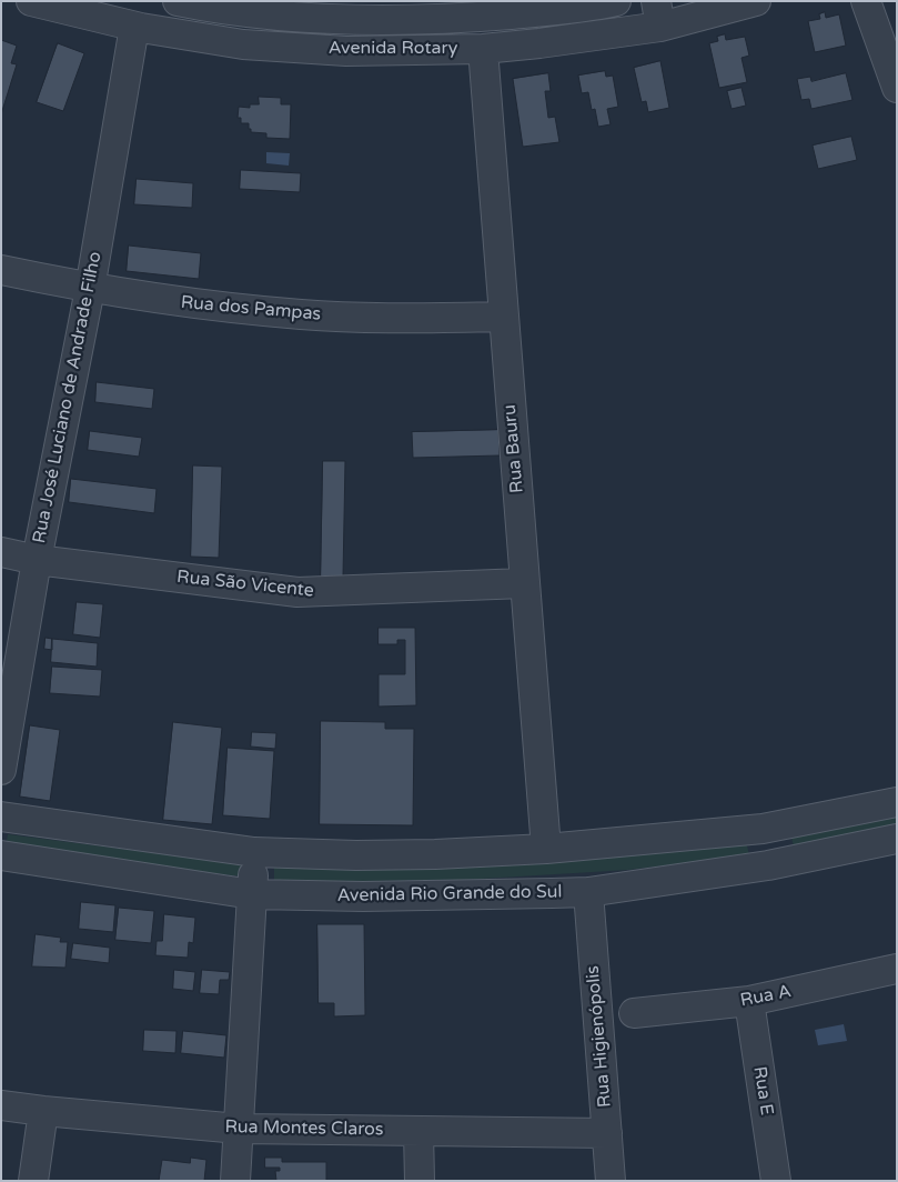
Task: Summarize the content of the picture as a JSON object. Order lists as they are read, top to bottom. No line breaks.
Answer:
{"streets":{"street":["Avenida Rotary","Rua dos Pampas","Rua José Luciano de Andrade Filho","Rua Bauru","Rua São Vicente","Avenida Rio Grande do Sul","Rua A","Rua Higienópolis","Rua E","Rua Montes Claros"]},"crossings":[["Avenida Rotary","Rua José Luciano de Andrade Filho"],["Avenida Rotary","Rua Bauru"],["Rua dos Pampas","Rua José Luciano de Andrade Filho"],["Rua dos Pampas","Rua Bauru"],["Rua José Luciano de Andrade Filho","Rua São Vicente"],["Rua Bauru","Rua São Vicente"],["Avenida Rio Grande do Sul","Rua Higienópolis"],["Rua A","Rua E"],["Rua Higienópolis","Rua Montes Claros"]]}
